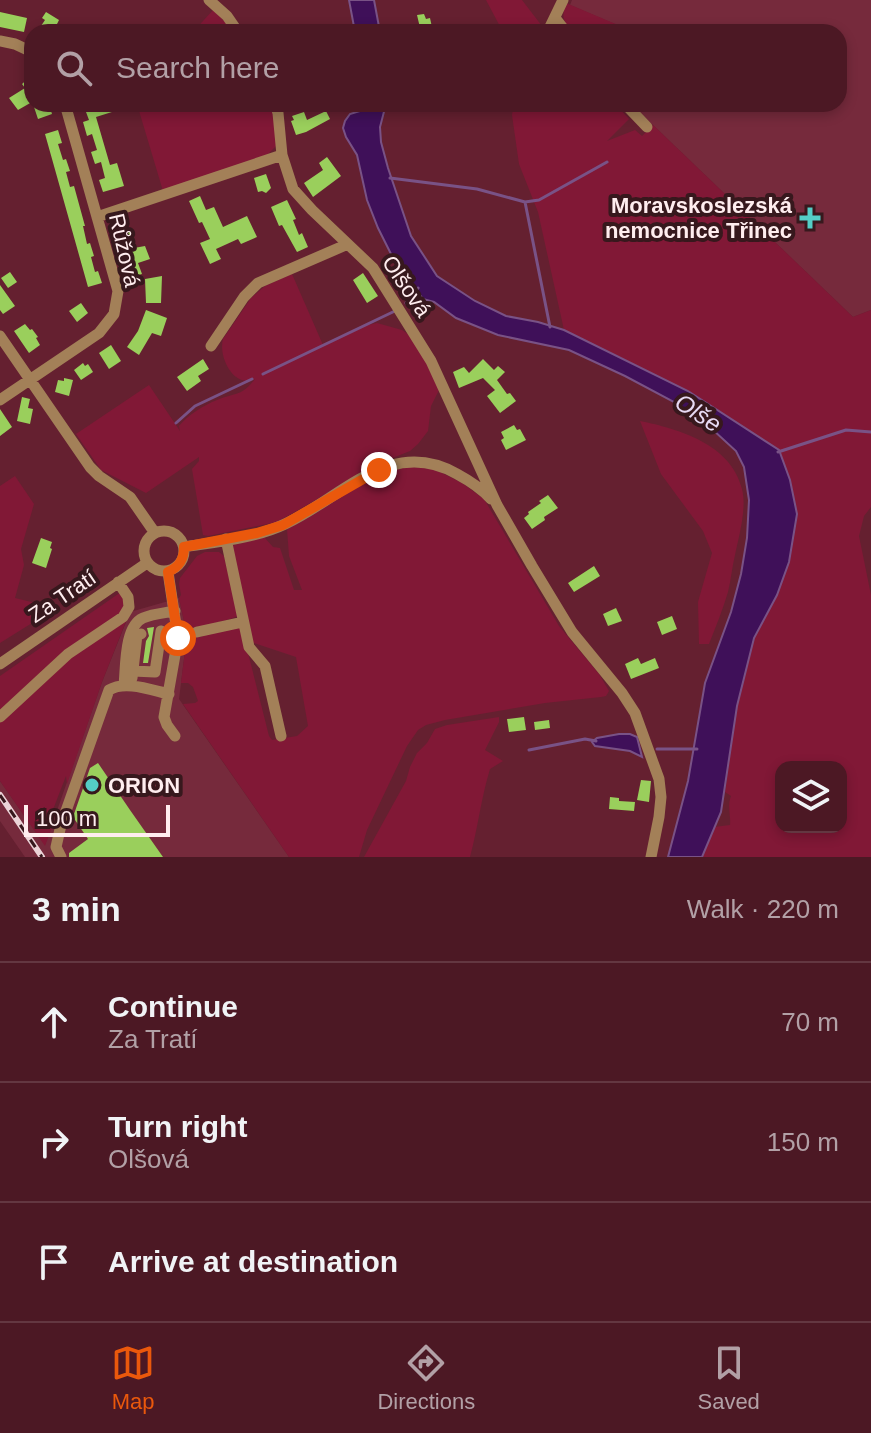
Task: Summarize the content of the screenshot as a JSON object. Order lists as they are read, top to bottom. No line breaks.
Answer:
{"streets":{"street":["Růžová","Olšová","Za Tratí"]},"crossings":[["Olšová","Za Tratí"]],"water":["Olše"],"places":{"health":["Moravskoslezská nemocnice Třinec"],"other":["ORION"]},"scale_bar":"100 m","page":{"search":"Search here","scale":"100 m","heading":["3 min","Walk · 220 m"],"list":[["Continue","Za Tratí","70 m"],["Turn right","Olšová","150 m"],"Arrive at destination"],"nav":["Map","Directions","Saved"]}}
